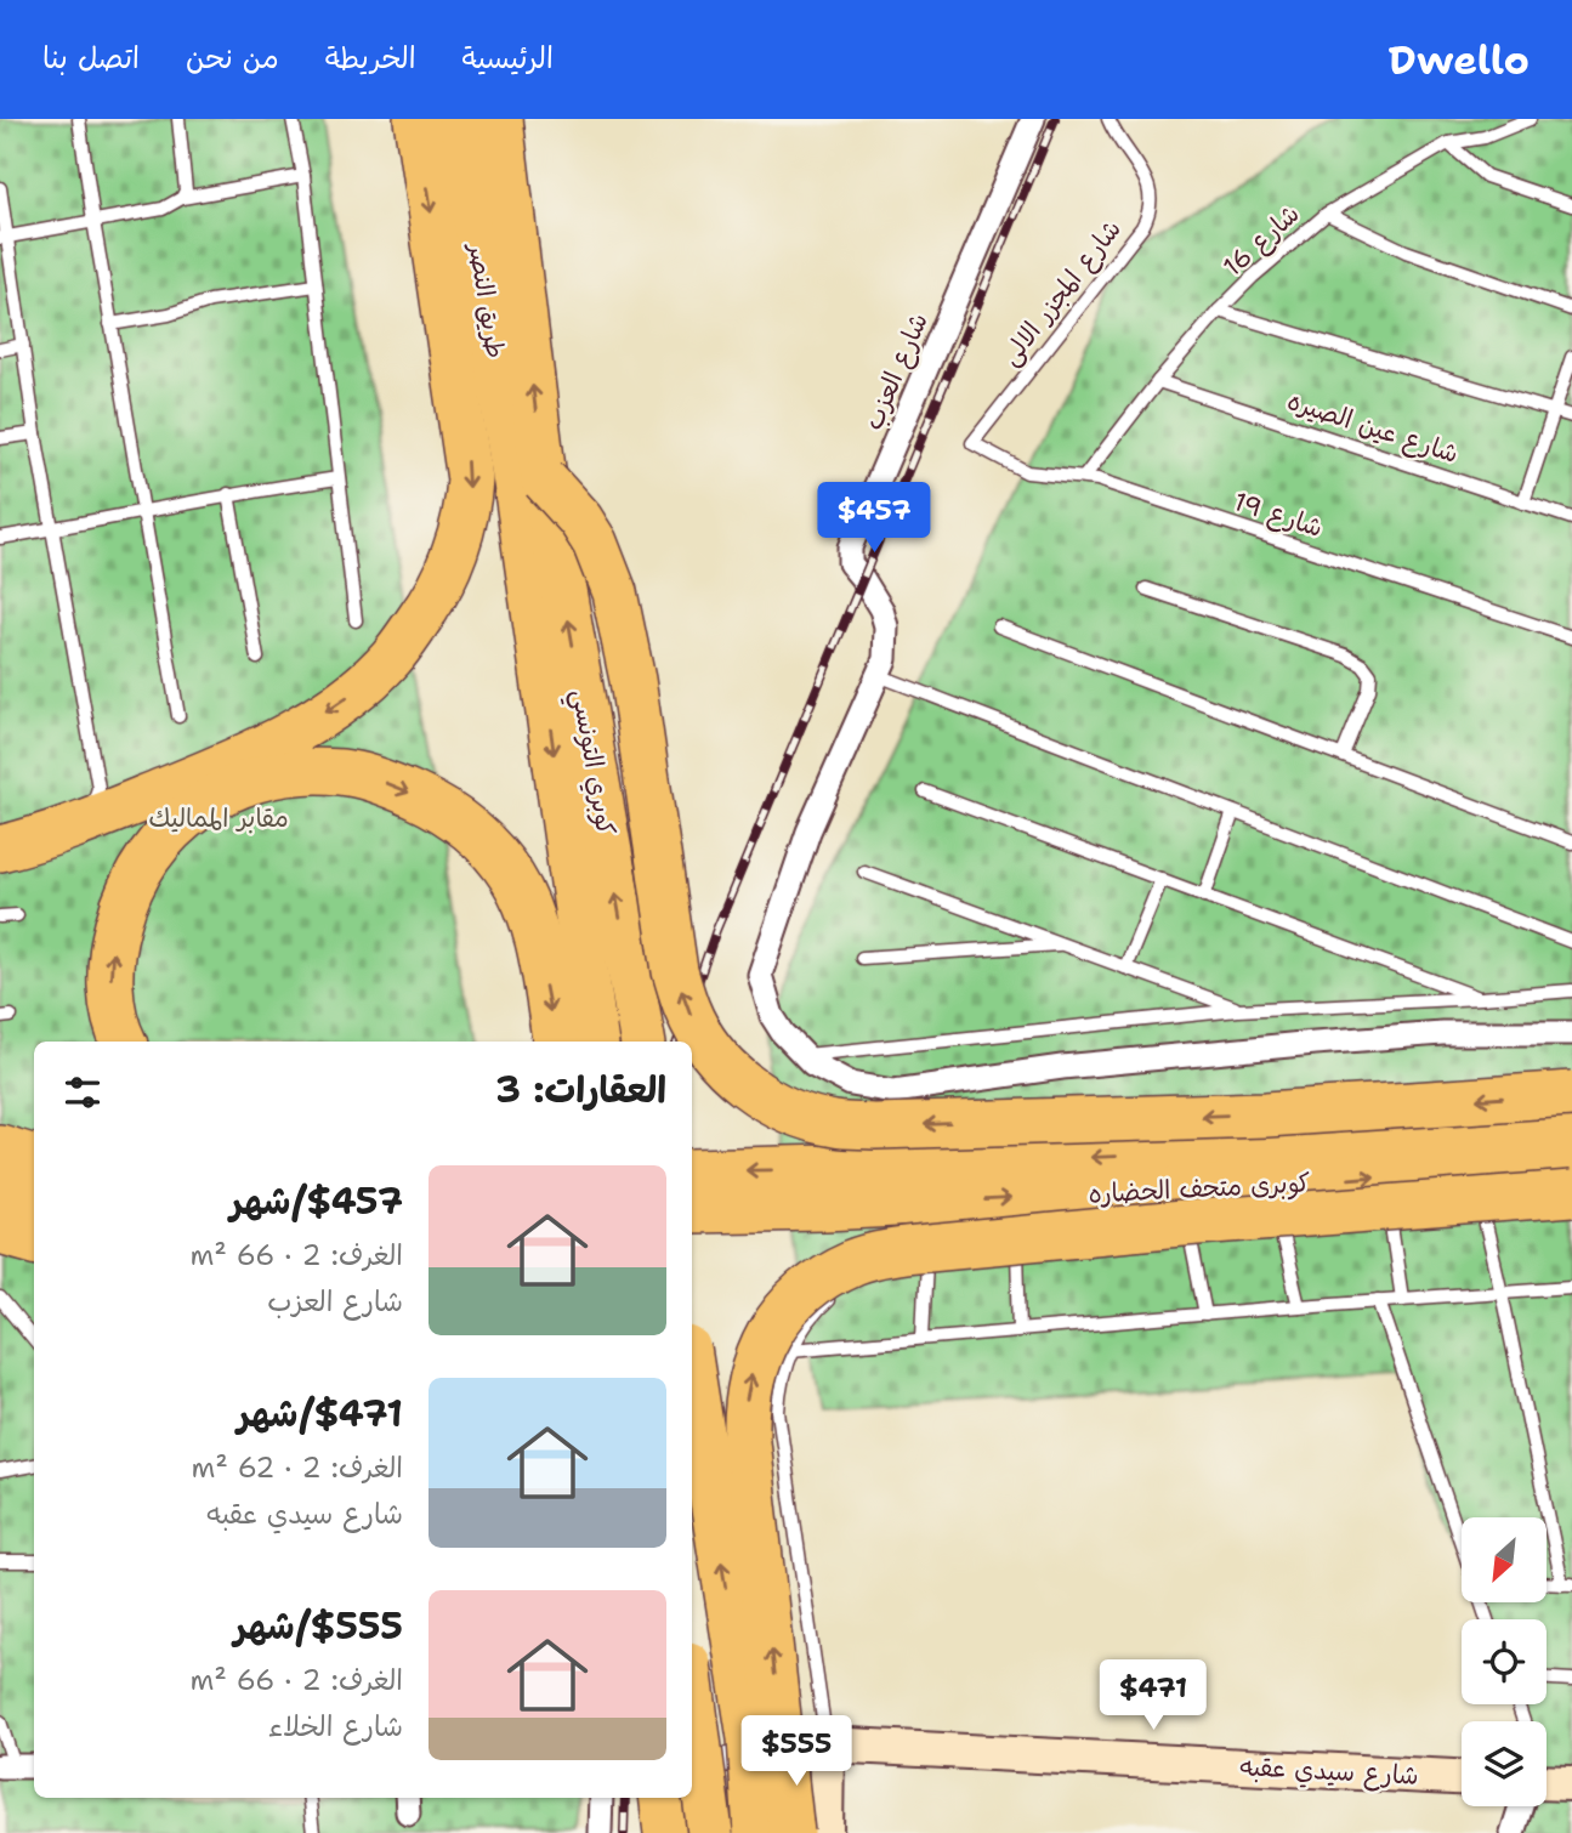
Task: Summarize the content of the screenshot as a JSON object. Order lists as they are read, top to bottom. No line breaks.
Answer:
{"streets":{"highway":["طريق النصر","كوبري التونسي","كوبرى متحف الحضاره"],"street":["شارع العزب","شارع سيدي عقبه"],"lane":["شارع 16","شارع المجزر الالى","شارع عين الصيره","شارع 19"]},"crossings":[["شارع 16","شارع عين الصيره"],["شارع 16","شارع 19"],["شارع المجزر الالى","شارع 19"],["طريق النصر","كوبري التونسي"]],"parks":["مقابر المماليك"],"north":"bottom left","page":{"header":"Dwello","nav":["الرئيسية","الخريطة","من نحن","اتصل بنا"],"price":["$457","$471","$555"],"heading":"العقارات: 3","list":[{"name":"$457/شهر","note":"الغرف: 2 · 66 m² · شارع العزب"},{"name":"$471/شهر","note":"الغرف: 2 · 62 m² · شارع سيدي عقبه"},{"name":"$555/شهر","note":"الغرف: 2 · 66 m² · شارع الخلاء"}]}}
